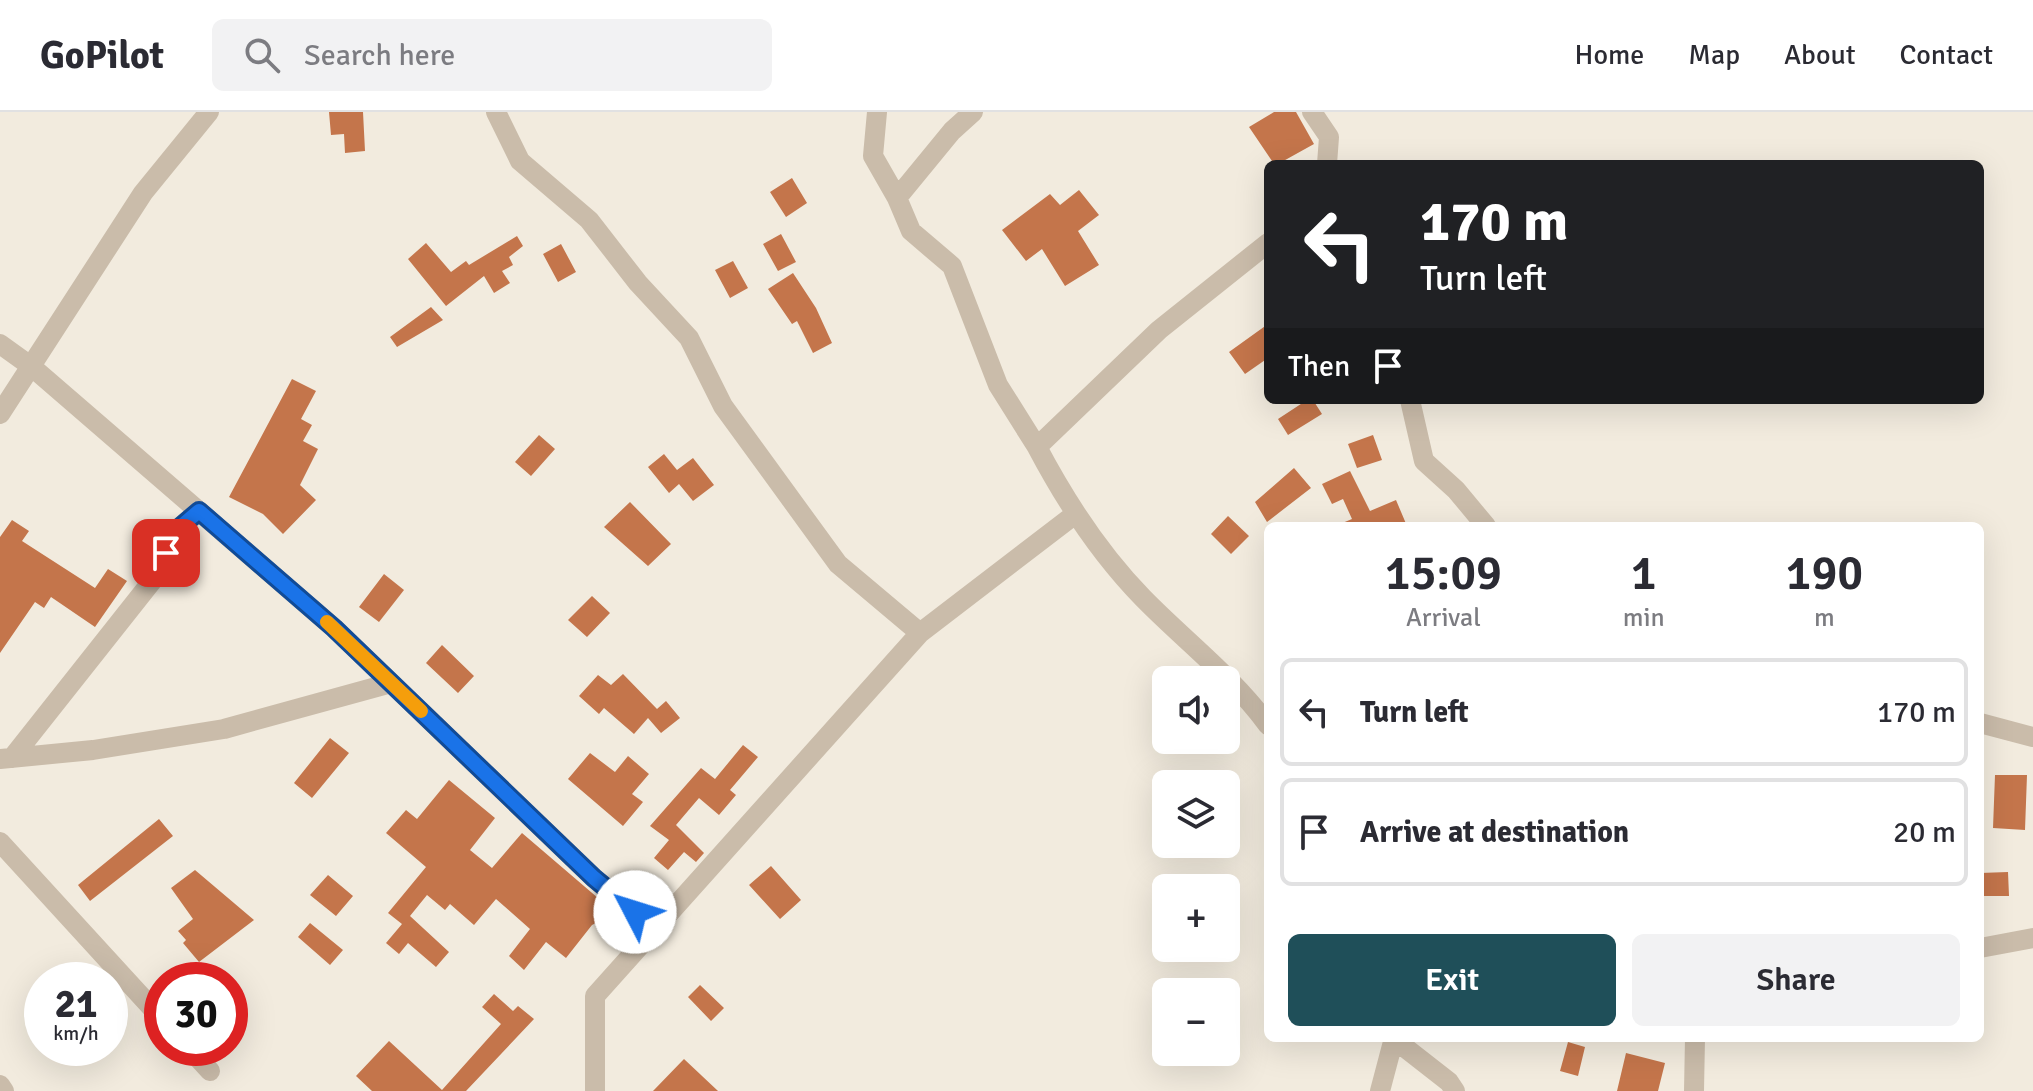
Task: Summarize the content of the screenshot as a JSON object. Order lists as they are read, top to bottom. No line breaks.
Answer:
{"page":{"header":"GoPilot","search":"Search here","nav":["Home","Map","About","Contact"],"turn":["170 m","Turn left"],"then":"Then","eta":["15:09","Arrival","1","min","190","m"],"list":[{"name":"Turn left","value":"170 m"},{"name":"Arrive at destination","value":"20 m"}],"map_buttons":["+","−"],"buttons":["Exit","Share"],"speed":"21 km/h","limit":"30"}}
